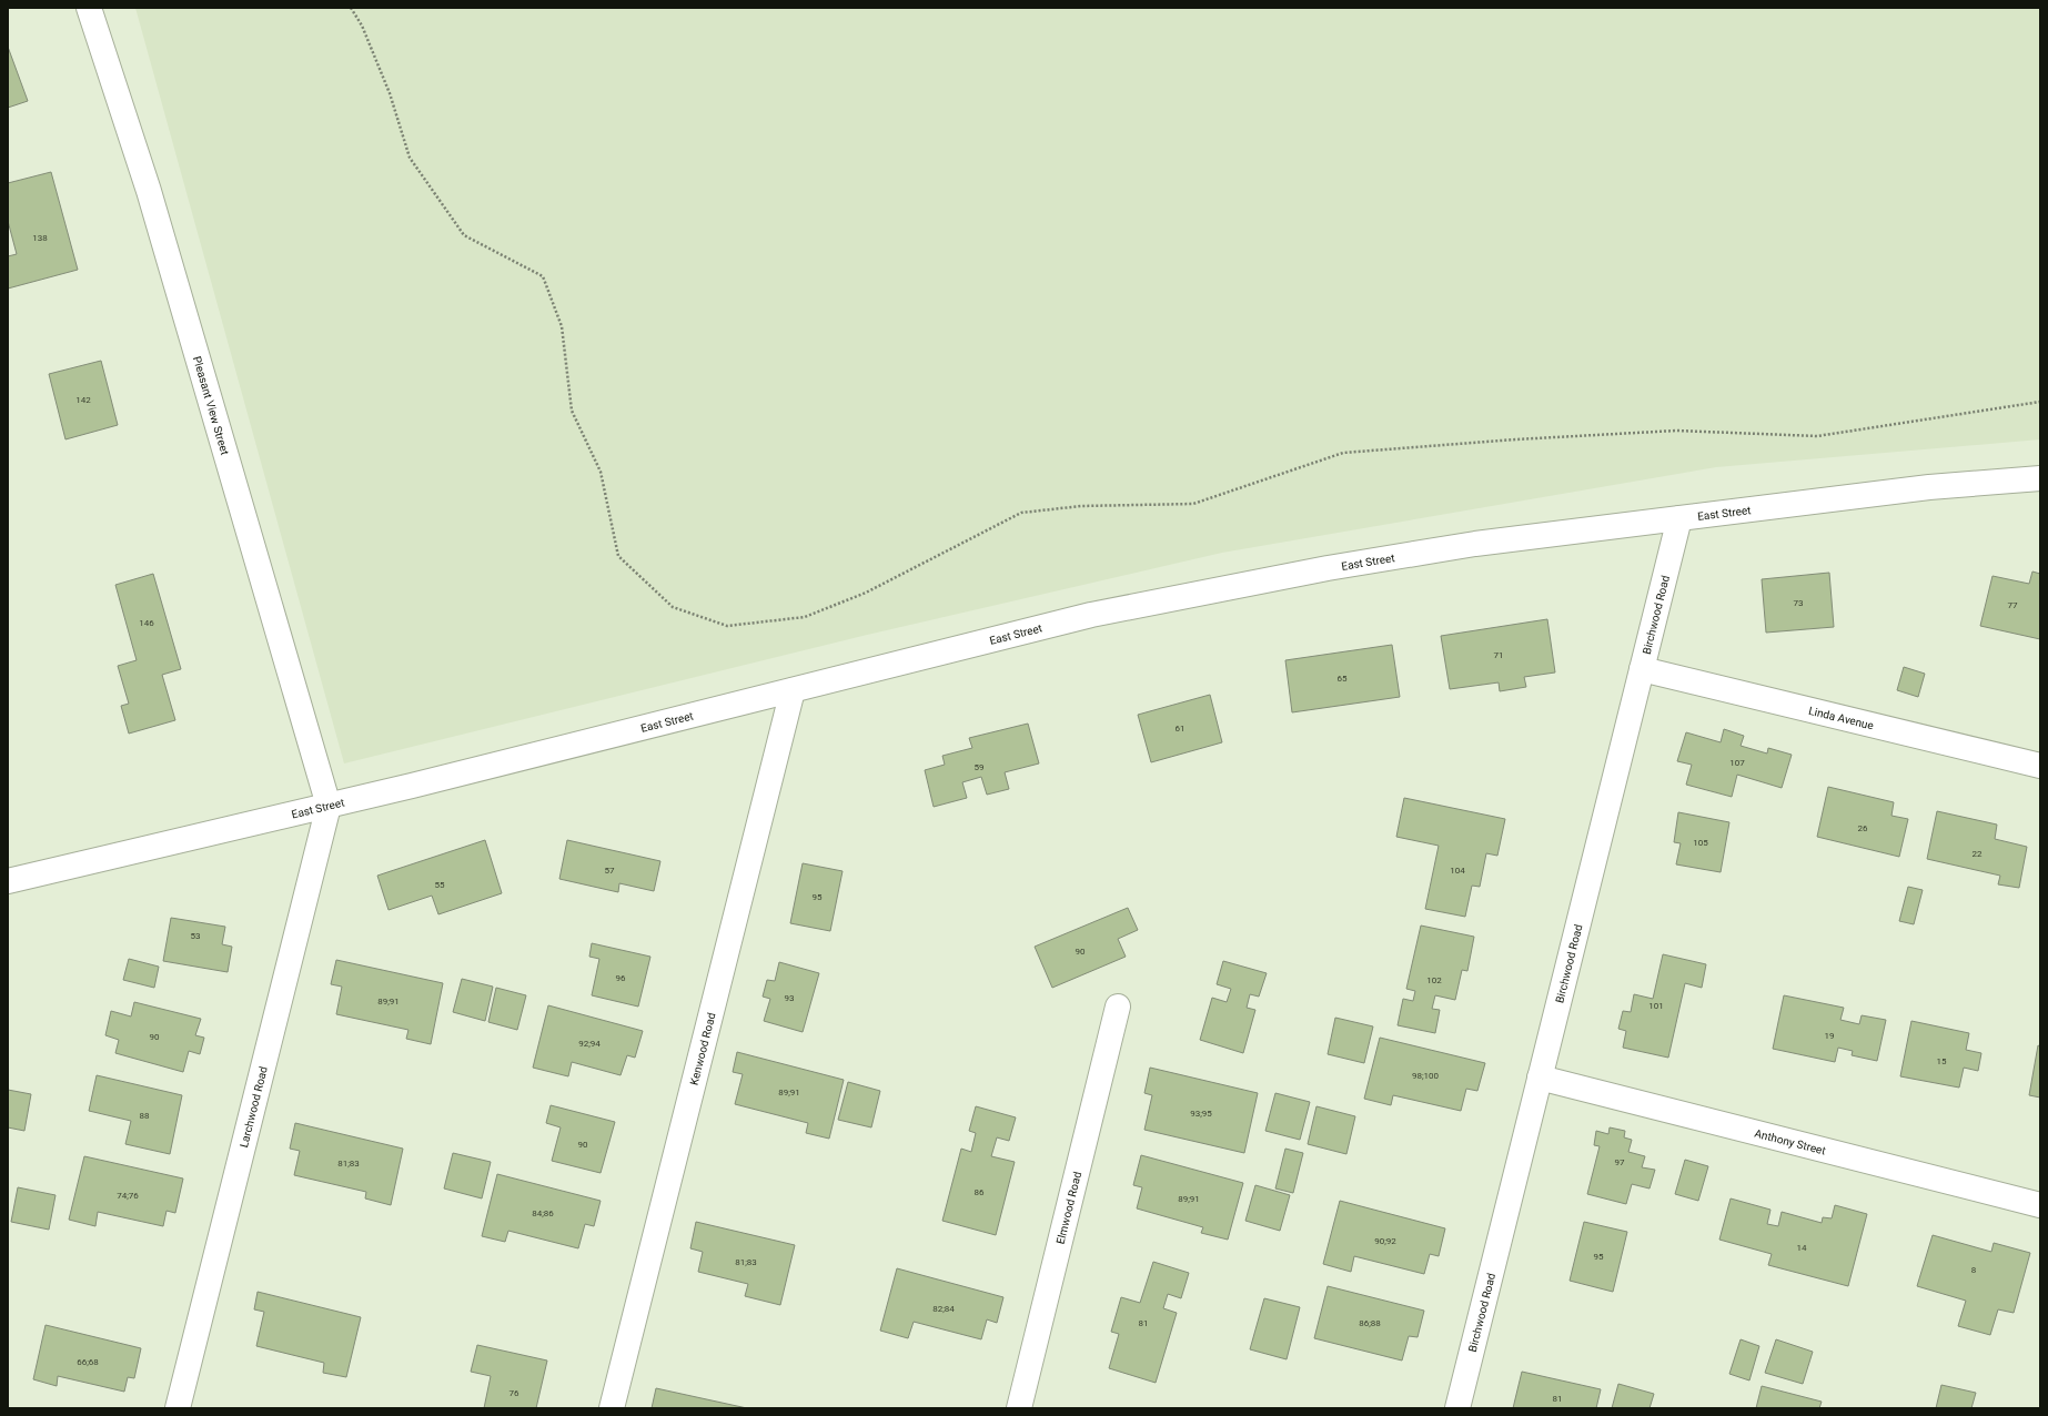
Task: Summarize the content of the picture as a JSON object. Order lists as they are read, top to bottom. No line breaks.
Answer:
{"streets":{"street":["Pleasant View Street","East Street","Birchwood Road","Linda Avenue","Kenwood Road","Larchwood Road","Anthony Street","Elmwood Road"]},"crossings":[["Pleasant View Street","East Street"],["Pleasant View Street","Larchwood Road"],["East Street","Birchwood Road"],["East Street","Kenwood Road"],["East Street","Larchwood Road"],["Birchwood Road","Linda Avenue"],["Birchwood Road","Anthony Street"]],"house_numbers":["138","142","73","77","146","71","65","61","107","59","26","105","22","57","104","55","95","53","90","96","102","93","89;91","101","19","90","92;94","15","98;100","89;91","93;95","88","90","97","81;83","86","74;76","89;91","84;86","90;92","14","95","81;83","8","82;84","81","86;88","66;68","76","81"]}
